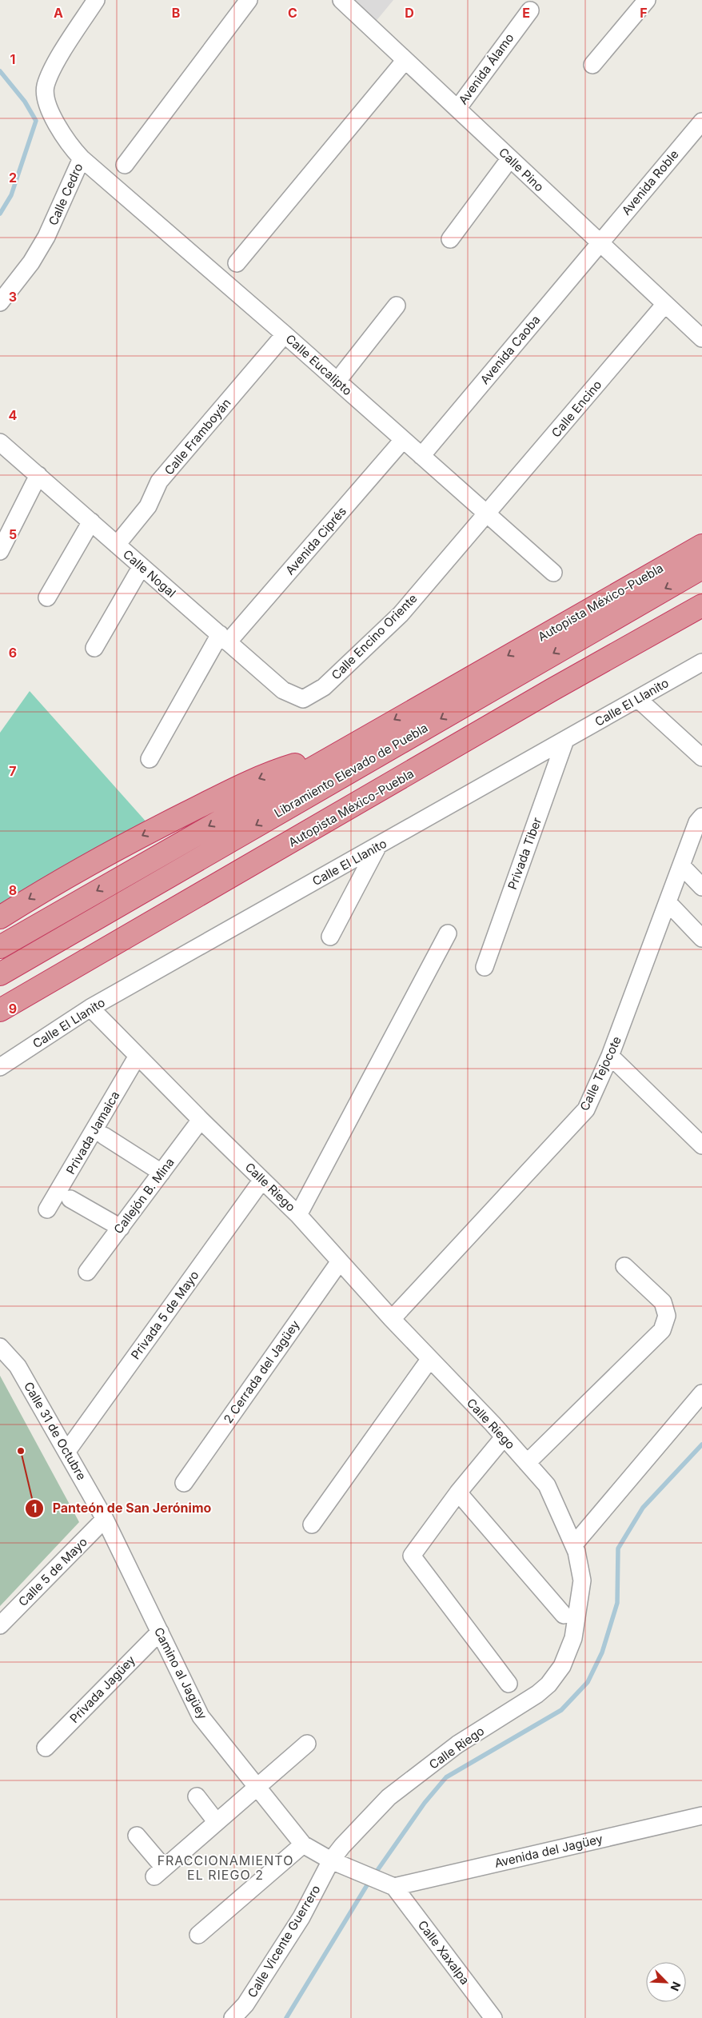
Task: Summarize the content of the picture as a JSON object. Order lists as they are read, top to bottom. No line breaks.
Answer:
{"streets":{"highway":["Autopista México-Puebla","Libramiento Elevado de Puebla"],"street":["Avenida Álamo","Calle Pino","Avenida Roble","Calle Cedro","Avenida Caoba","Calle Eucalipto","Calle Encino","Calle Framboyán","Avenida Ciprés","Calle Nogal","Calle Encino Oriente","Calle El Llanito","Privada Tiber","Calle Tejocote","Privada Jamaica","Calle Riego","Callejón B. Mina","Privada 5 de Mayo","2 Cerrada del Jagüey","Calle 31 de Octubre","Calle 5 de Mayo","Camino al Jagüey","Privada Jagüey","Avenida del Jagüey","Calle Vicente Guerrero","Calle Xaxalpa"]},"crossings":[["Avenida Álamo","Calle Pino"],["Calle Pino","Avenida Roble"],["Calle Pino","Avenida Caoba"],["Calle Pino","Calle Encino"],["Avenida Roble","Avenida Caoba"],["Calle Cedro","Calle Eucalipto"],["Avenida Caoba","Calle Eucalipto"],["Calle Eucalipto","Calle Encino"],["Calle Eucalipto","Calle Framboyán"],["Calle Eucalipto","Avenida Ciprés"],["Calle Eucalipto","Calle Encino Oriente"],["Calle Encino","Calle Encino Oriente"],["Calle Framboyán","Calle Nogal"],["Avenida Ciprés","Calle Nogal"],["Calle Nogal","Calle Encino Oriente"],["Calle El Llanito","Privada Tiber"],["Calle El Llanito","Calle Riego"],["Calle Tejocote","Calle Riego"],["Privada Jamaica","Calle Riego"],["Calle Riego","Callejón B. Mina"],["Calle Riego","Privada 5 de Mayo"],["Calle Riego","2 Cerrada del Jagüey"],["Calle Riego","Camino al Jagüey"],["Calle Riego","Calle Vicente Guerrero"],["Privada 5 de Mayo","Calle 31 de Octubre"],["Calle 31 de Octubre","Calle 5 de Mayo"],["Calle 31 de Octubre","Camino al Jagüey"],["Calle 5 de Mayo","Camino al Jagüey"],["Camino al Jagüey","Privada Jagüey"],["Camino al Jagüey","Calle Vicente Guerrero"],["Avenida del Jagüey","Calle Xaxalpa"]],"districts":["FRACCIONAMIENTO EL RIEGO 2"],"places":["Panteón de San Jerónimo"],"north":"bottom right","grid":{"columns":["A","B","C","D","E","F"],"rows":["1","2","3","4","5","6","7","8","9"]}}
